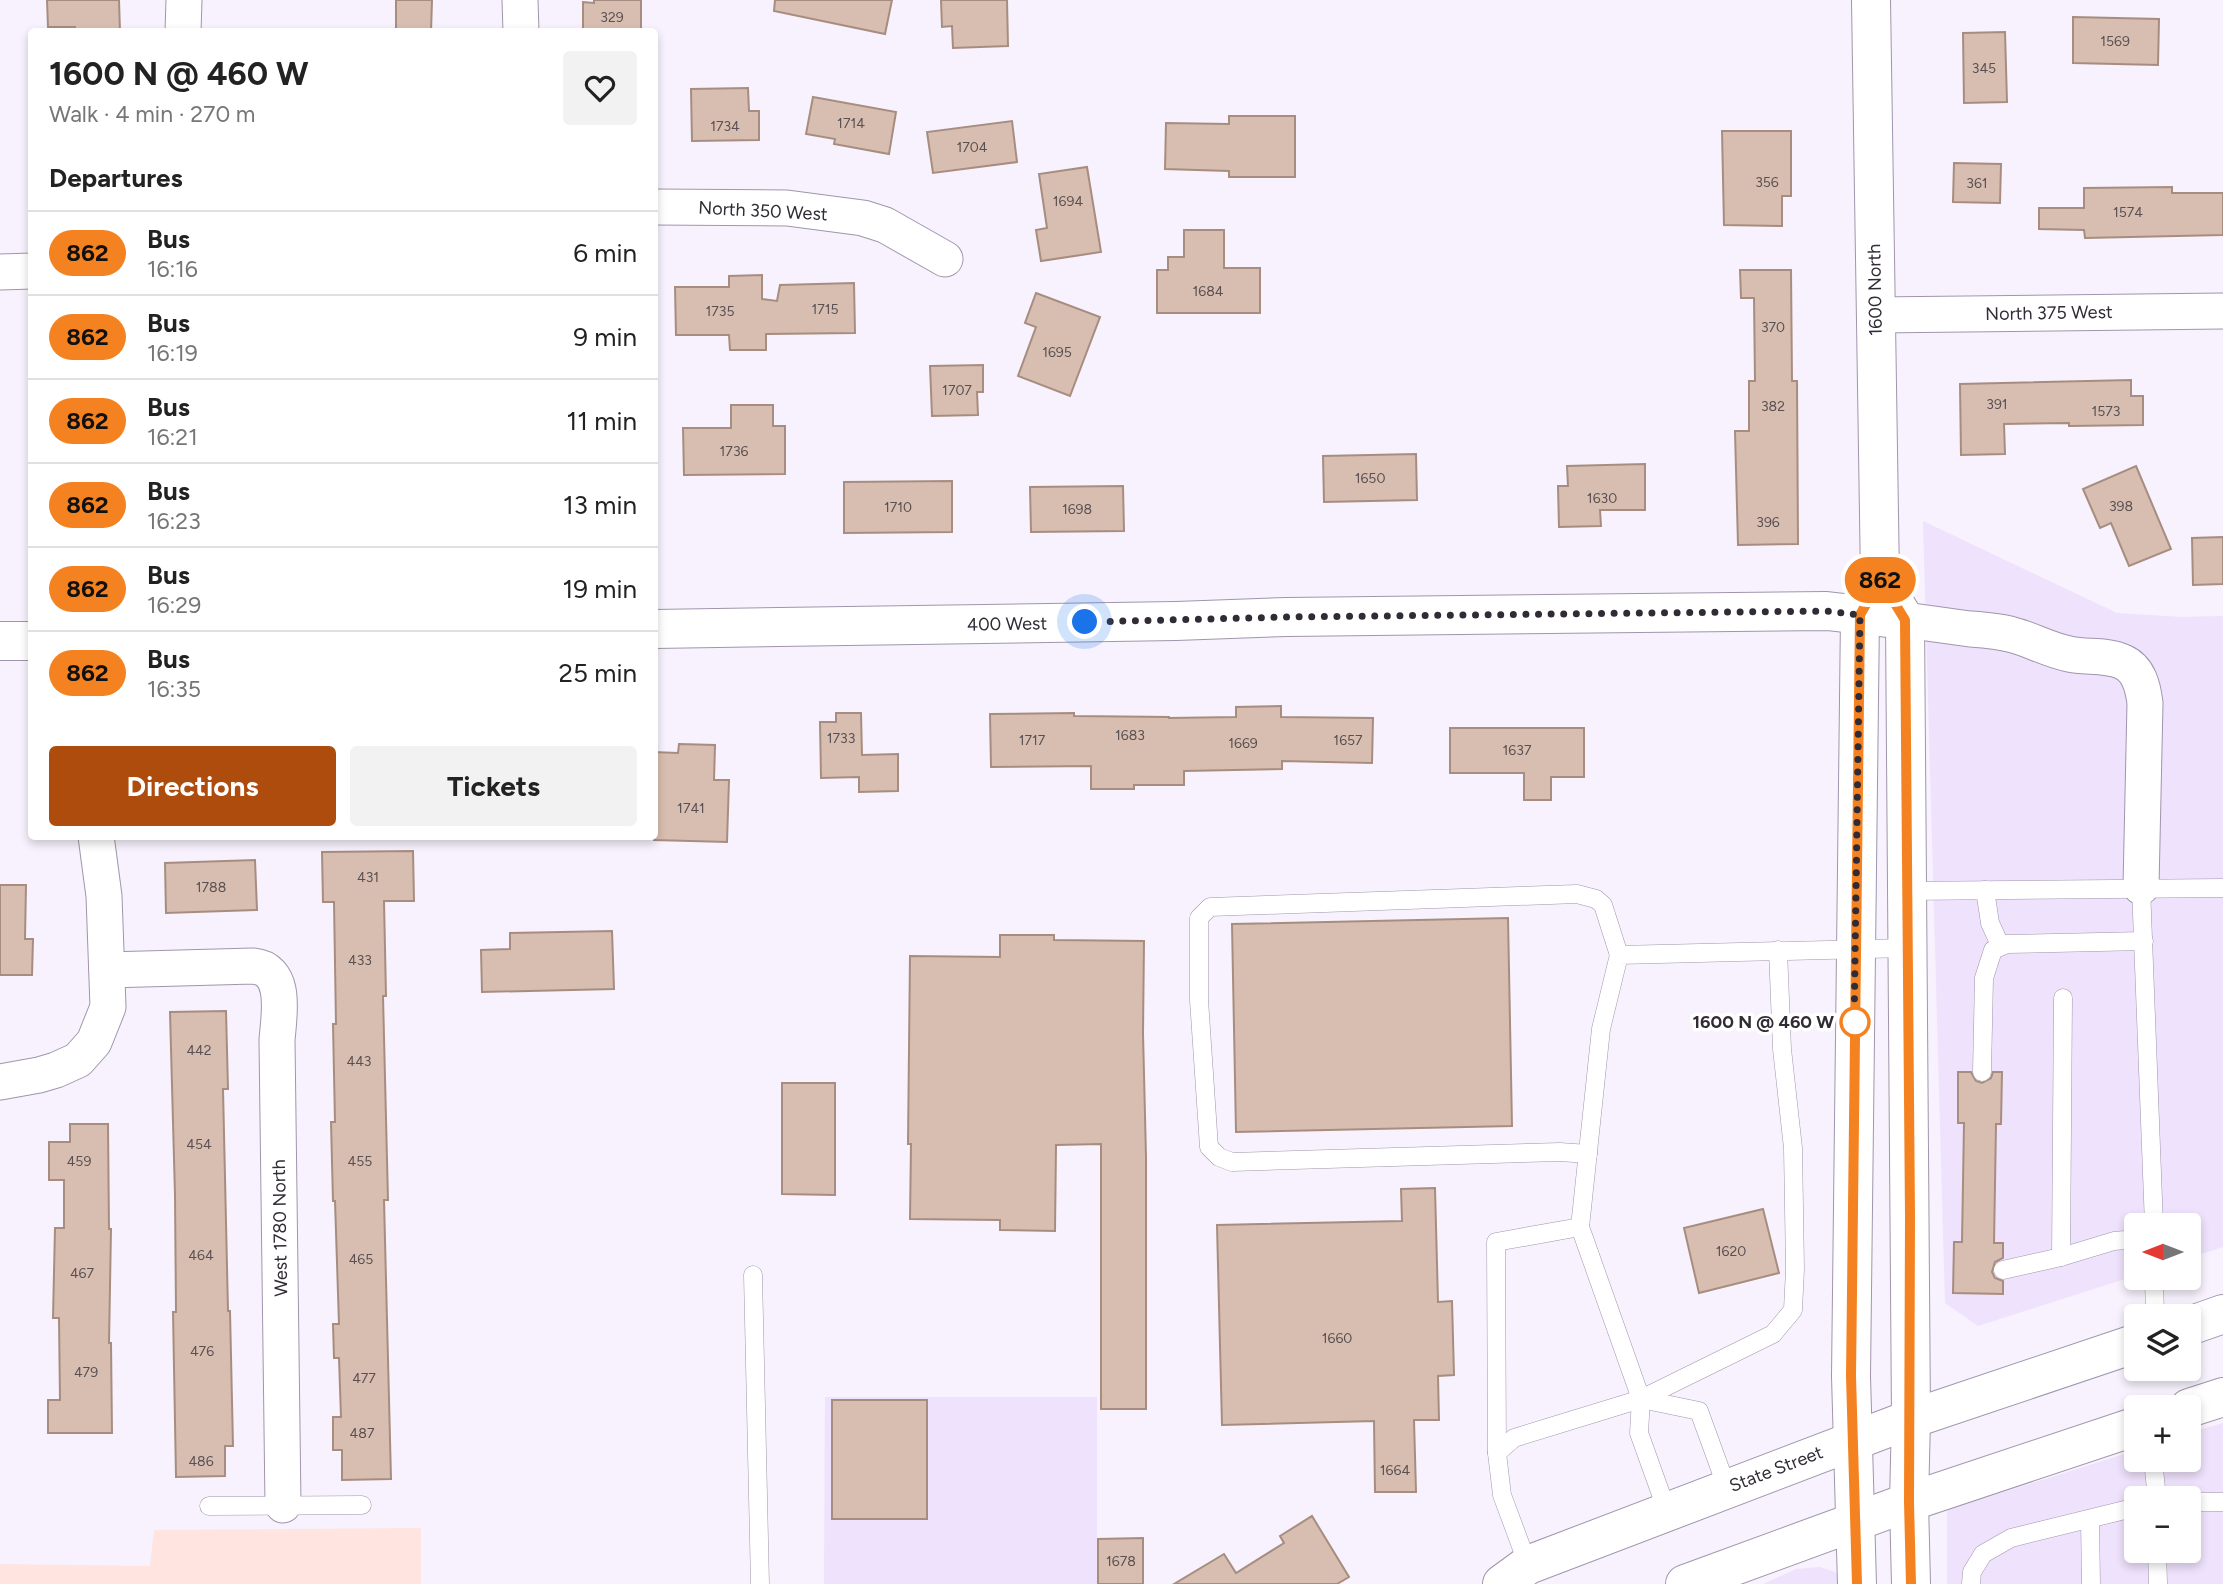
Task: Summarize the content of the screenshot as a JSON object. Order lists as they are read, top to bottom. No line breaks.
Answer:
{"streets":{"main road":["1600 North","400 West","State Street"],"street":["North 350 West","North 375 West","West 1780 North"]},"crossings":[["1600 North","North 375 West"]],"places":["1600 N @ 460 W"],"lines":["bus line 862"],"house_numbers":["329","1569","345","1714","1734","1704","356","361","1694","1574","1684","1715","1735","370","1695","1707","391","382","1573","1736","1650","1630","398","1710","1698","396","1683","1733","1717","1657","1669","1637","1741","431","1788","433","442","443","454","459","455","1620","464","465","467","1660","476","479","477","487","486","1664","1678"],"north":"left","page":{"on_map":"862","heading":[["1600 N @ 460 W","Walk · 4 min · 270 m"],"Departures"],"list":[{"mark":"862","name":"Bus","note":"16:16","value":"6 min"},{"mark":"862","name":"Bus","note":"16:19","value":"9 min"},{"mark":"862","name":"Bus","note":"16:21","value":"11 min"},{"mark":"862","name":"Bus","note":"16:23","value":"13 min"},{"mark":"862","name":"Bus","note":"16:29","value":"19 min"},{"mark":"862","name":"Bus","note":"16:35","value":"25 min"}],"buttons":["Directions","Tickets"],"map_buttons":["+","−"]}}
